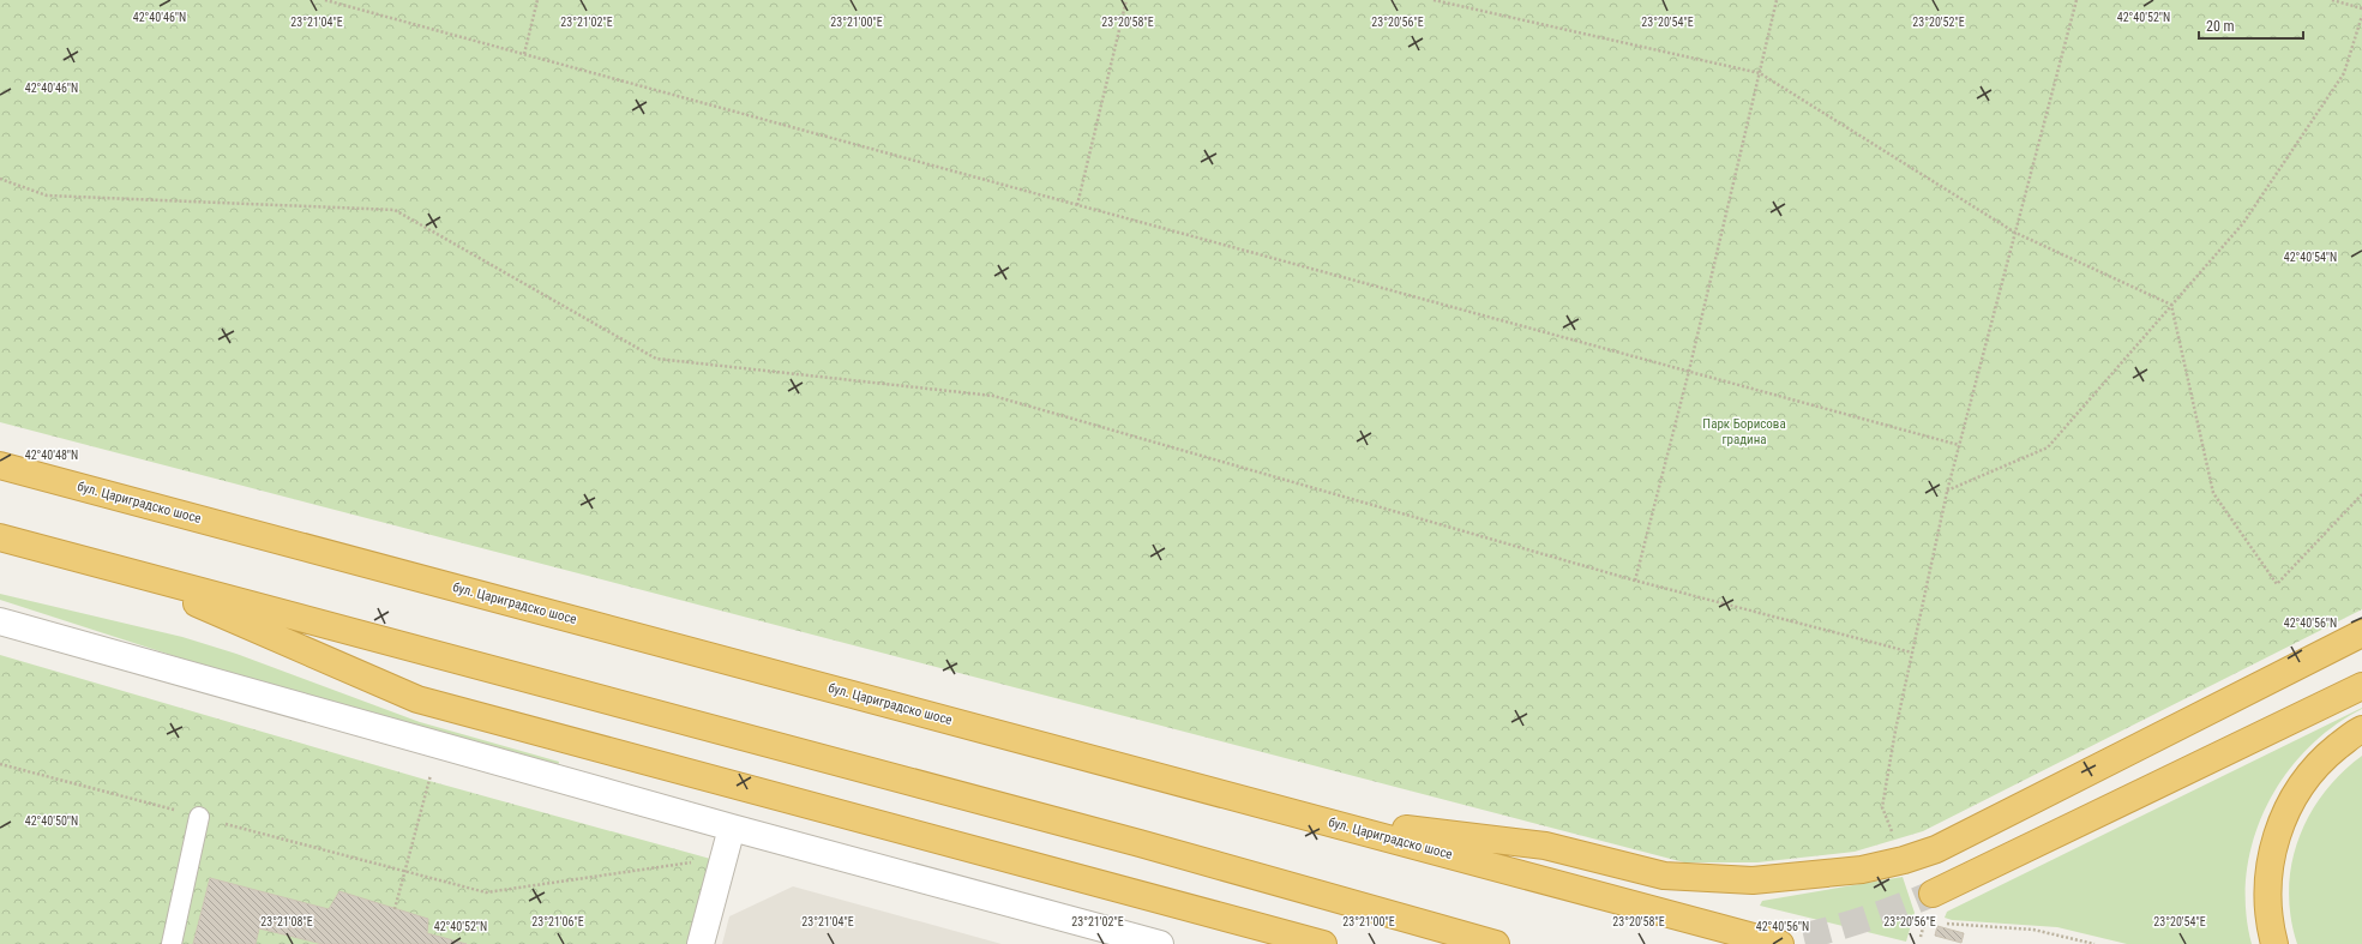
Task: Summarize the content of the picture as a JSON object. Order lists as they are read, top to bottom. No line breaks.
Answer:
{"streets":{"highway":["бул. Цариградско шосе"]},"parks":["Парк Борисова градина"],"scale_bar":"20 m","coordinates":["42°40'46\"N","42°40'52\"N","23°21'04\"E","23°21'02\"E","23°21'00\"E","23°20'58\"E","23°20'56\"E","23°20'54\"E","23°20'52\"E","42°40'54\"N","42°40'48\"N","42°40'56\"N","42°40'50\"N","23°21'08\"E","23°21'06\"E"]}
